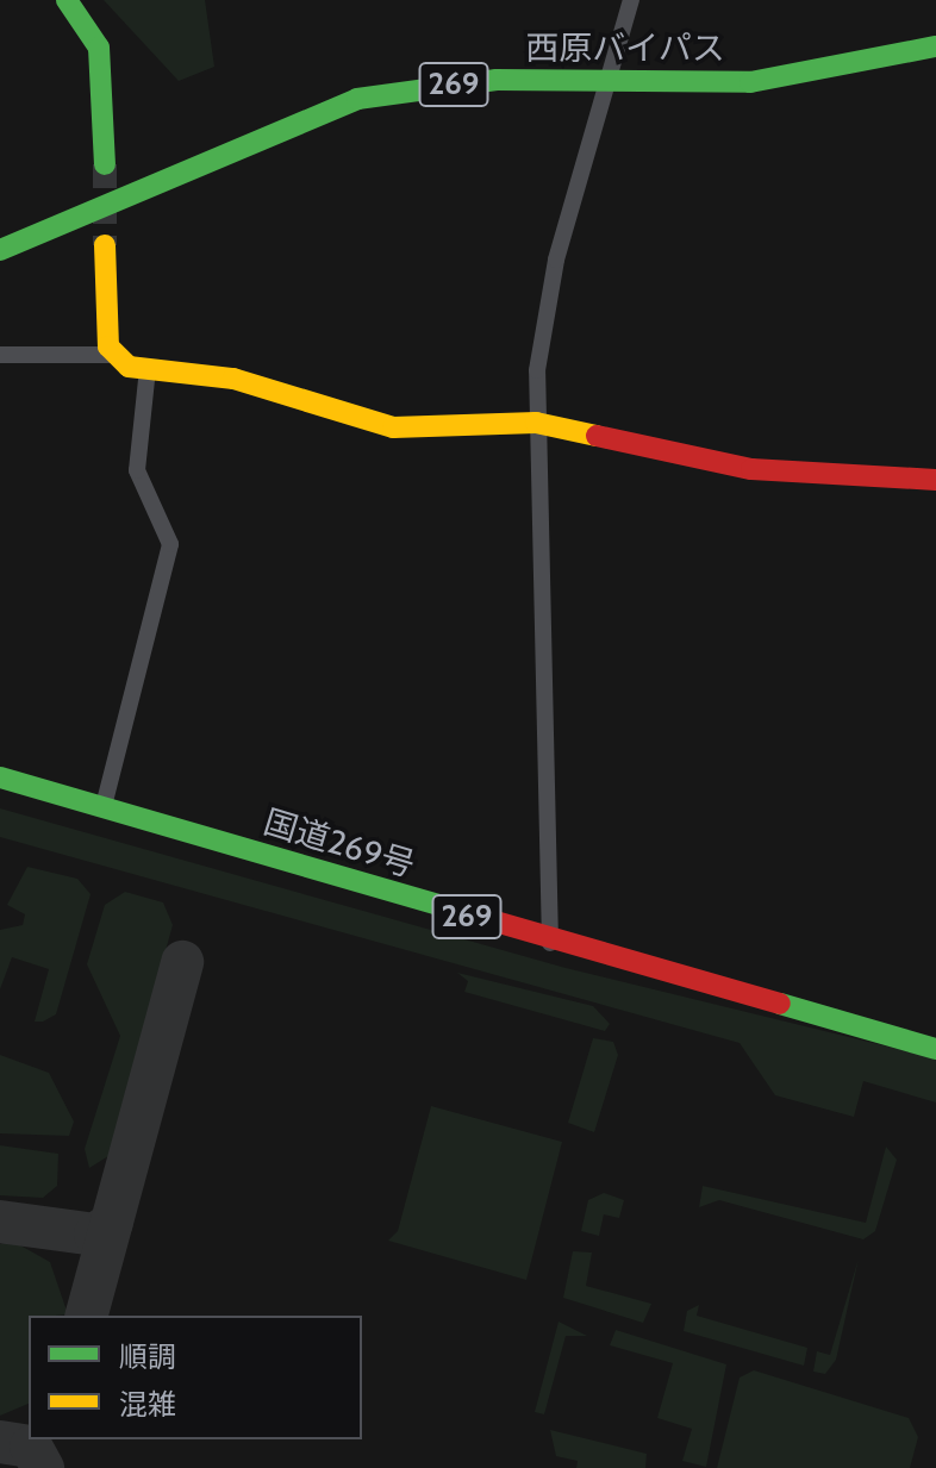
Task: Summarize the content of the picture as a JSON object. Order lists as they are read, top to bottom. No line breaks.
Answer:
{"streets":{"main road":["西原バイパス","269","国道269号"]},"legend":["順調","混雑"]}
